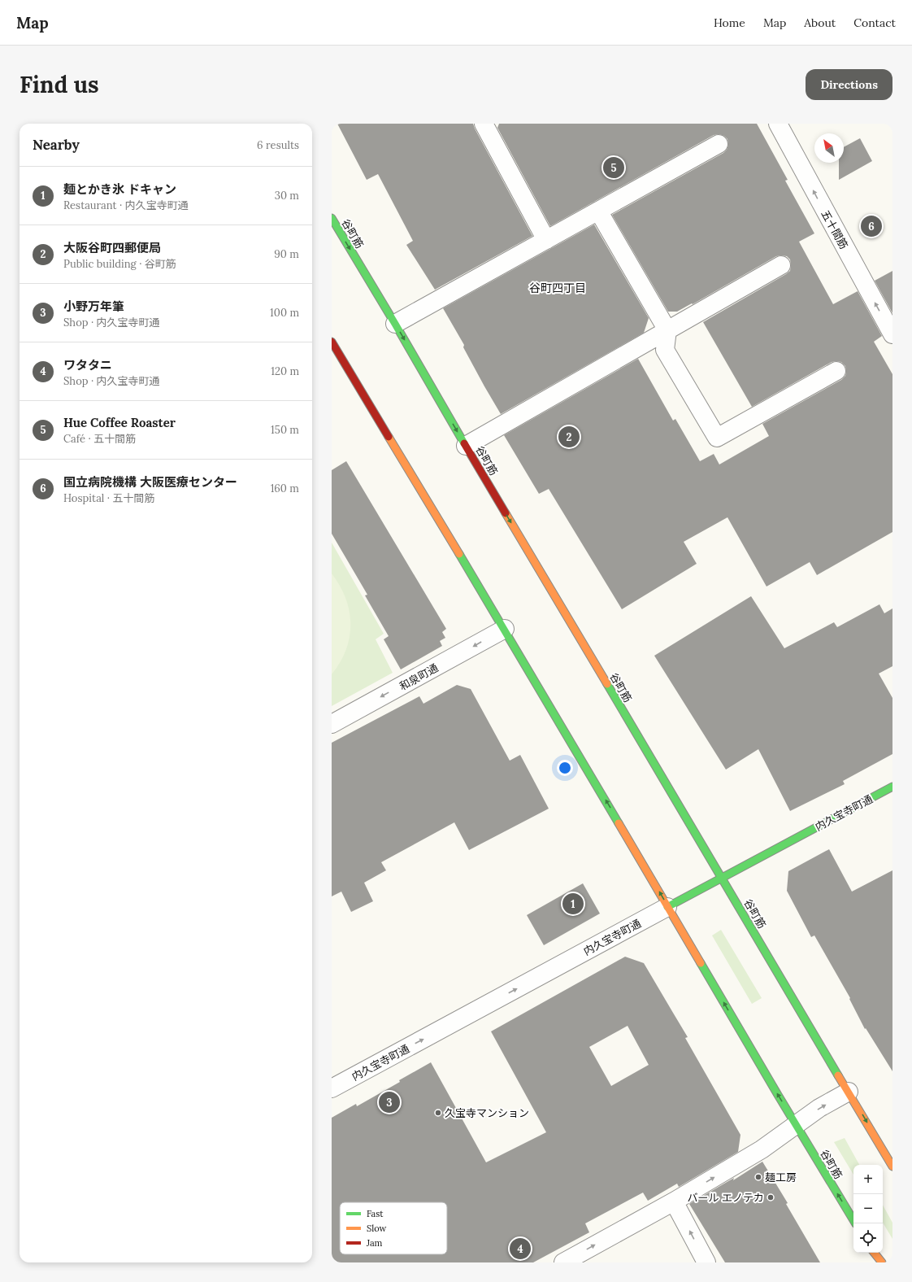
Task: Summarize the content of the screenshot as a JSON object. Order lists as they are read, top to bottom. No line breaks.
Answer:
{"streets":{"main road":["谷町筋","内久宝寺町通"],"street":["五十間筋","和泉町通"]},"crossings":[["谷町筋","和泉町通"],["谷町筋","内久宝寺町通"]],"one_way":["五十間筋","和泉町通","内久宝寺町通"],"districts":["谷町四丁目"],"places":["久宝寺マンション","麺工房","バール エノテカ"],"legend":["Fast","Slow","Jam"],"north":"top left","page":{"header":"Map","nav":["Home","Map","About","Contact"],"buttons":"Directions","title":"Find us","heading":["Nearby","6 results"],"pins":["5","6","2","1","3","4"],"list":[{"mark":"1","name":"麺とかき氷 ドキャン","note":"Restaurant · 内久宝寺町通","value":"30 m"},{"mark":"2","name":"大阪谷町四郵便局","note":"Public building · 谷町筋","value":"90 m"},{"mark":"3","name":"小野万年筆","note":"Shop · 内久宝寺町通","value":"100 m"},{"mark":"4","name":"ワタタニ","note":"Shop · 内久宝寺町通","value":"120 m"},{"mark":"5","name":"Hue Coffee Roaster","note":"Café · 五十間筋","value":"150 m"},{"mark":"6","name":"国立病院機構 大阪医療センター","note":"Hospital · 五十間筋","value":"160 m"}],"map_buttons":["+","−"]}}
